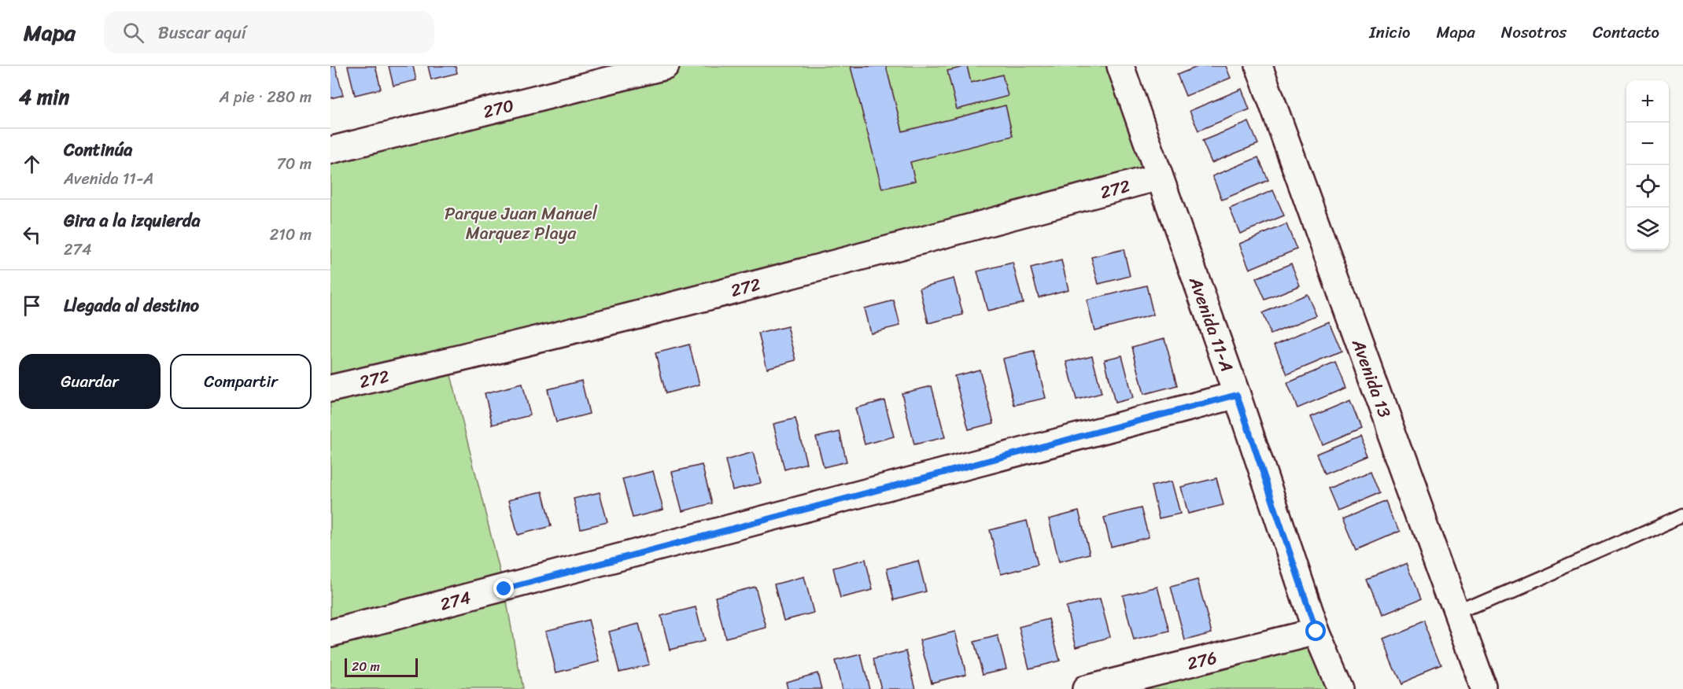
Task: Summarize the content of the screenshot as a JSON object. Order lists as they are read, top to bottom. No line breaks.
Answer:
{"streets":{"street":["270","272","Avenida 11-A","Avenida 13","274","276"]},"crossings":[["272","Avenida 11-A"],["Avenida 11-A","274"],["Avenida 11-A","276"]],"parks":["Parque Juan Manuel Marquez Playa"],"scale_bar":"20 m","page":{"header":"Mapa","search":"Buscar aquí","nav":["Inicio","Mapa","Nosotros","Contacto"],"heading":["4 min","A pie · 280 m"],"map_buttons":["+","−"],"list":[["Continúa","Avenida 11-A","70 m"],["Gira a la izquierda","274","210 m"],"Llegada al destino"],"buttons":["Guardar","Compartir"],"scale":"20 m"}}
